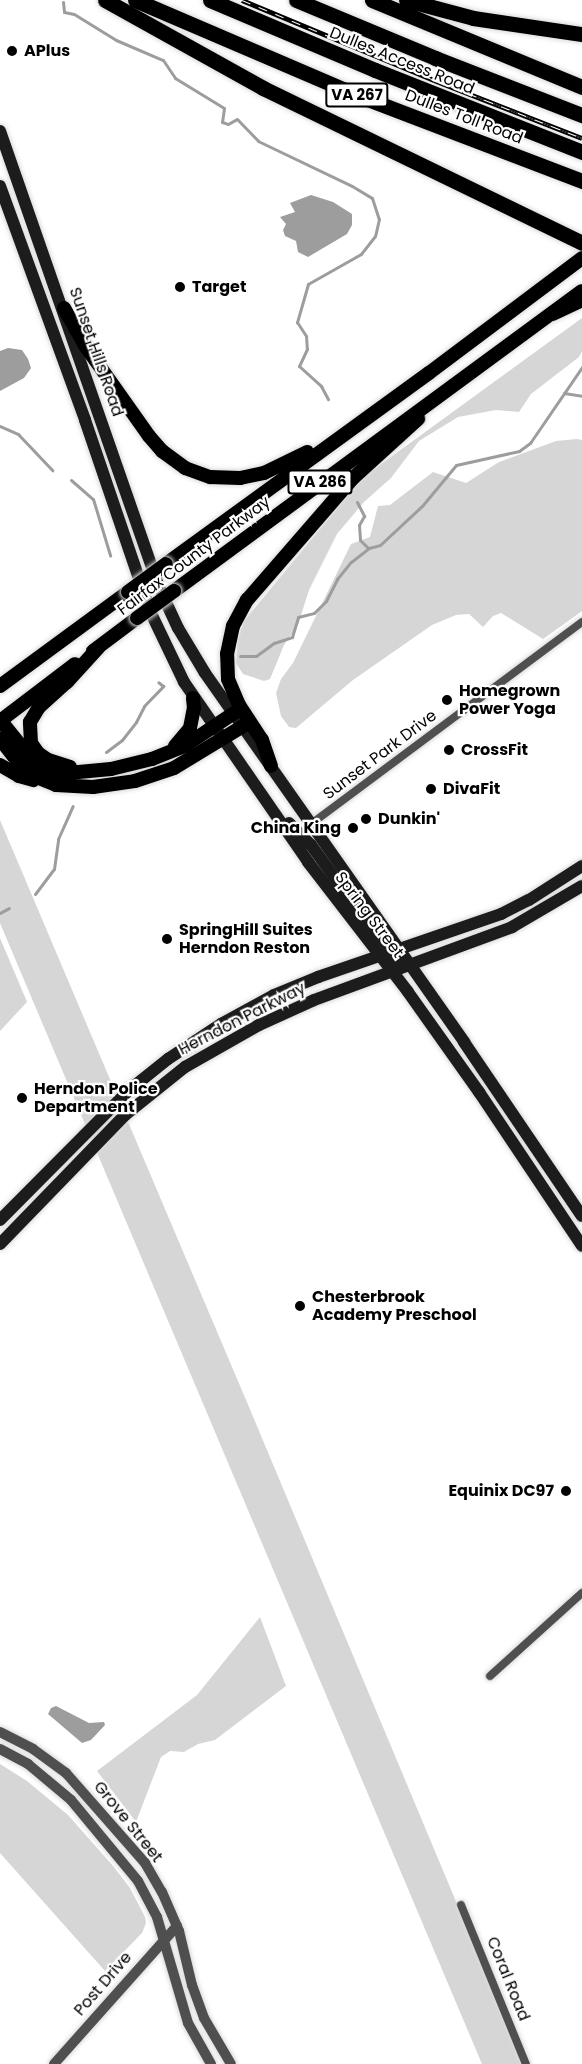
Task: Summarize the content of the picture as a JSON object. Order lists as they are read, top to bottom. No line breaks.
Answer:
{"streets":{"highway":["Dulles Access Road","VA 267","Dulles Toll Road","VA 286","Fairfax County Parkway"],"main road":["Sunset Hills Road","Spring Street","Herndon Parkway"],"street":["Sunset Park Drive","Grove Street","Coral Road","Post Drive"]},"crossings":[["Sunset Hills Road","Spring Street"],["Sunset Park Drive","Spring Street"],["Spring Street","Herndon Parkway"],["Grove Street","Post Drive"]],"places":["APlus","Target","Homegrown Power Yoga","CrossFit","DivaFit","Dunkin'","China King","SpringHill Suites Herndon Reston","Herndon Police Department","Chesterbrook Academy Preschool","Equinix DC97"]}
